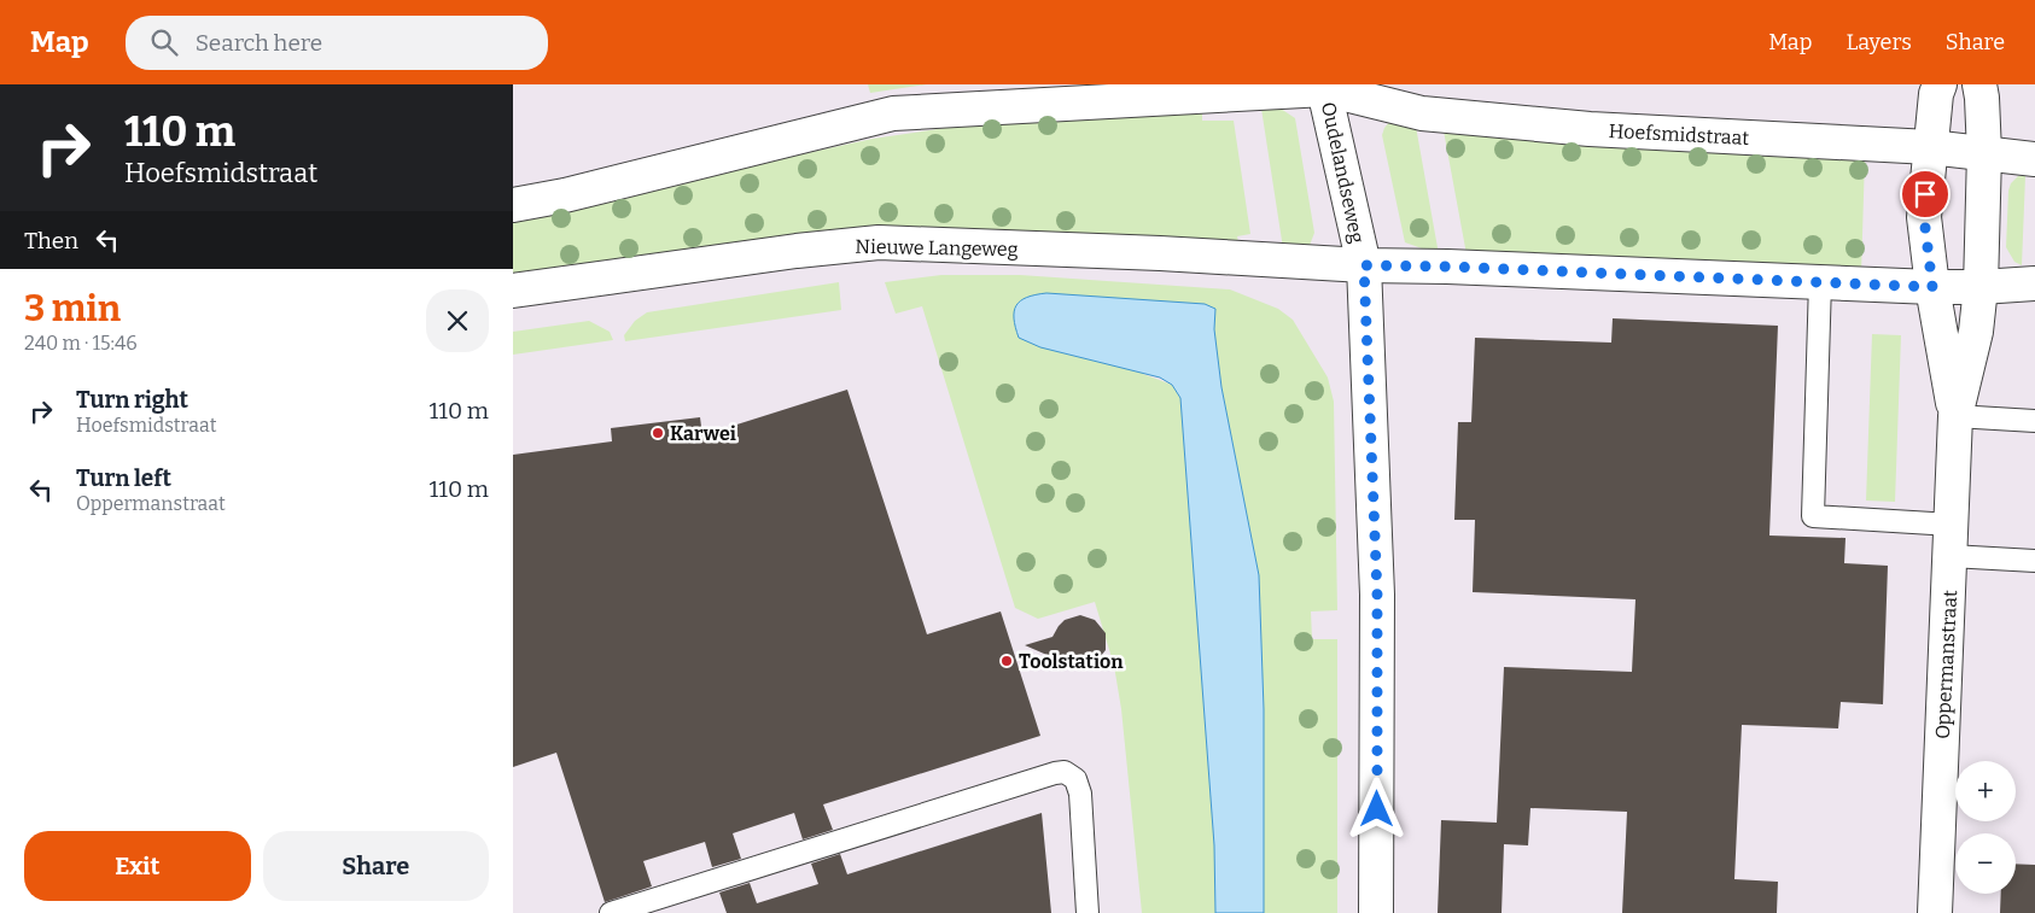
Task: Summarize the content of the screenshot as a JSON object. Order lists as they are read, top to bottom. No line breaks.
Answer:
{"streets":{"street":["Hoefsmidstraat","Oudelandseweg","Nieuwe Langeweg","Oppermanstraat"]},"crossings":[["Hoefsmidstraat","Oudelandseweg"],["Hoefsmidstraat","Oppermanstraat"],["Oudelandseweg","Nieuwe Langeweg"]],"places":["Karwei","Toolstation"],"page":{"header":"Map","search":"Search here","nav":["Map","Layers","Share"],"turn":["110 m","Hoefsmidstraat"],"then":"Then","heading":["3 min","240 m · 15:46"],"list":[{"name":"Turn right","note":"Hoefsmidstraat","value":"110 m"},{"name":"Turn left","note":"Oppermanstraat","value":"110 m"}],"map_buttons":["+","−"],"buttons":["Exit","Share"]}}
